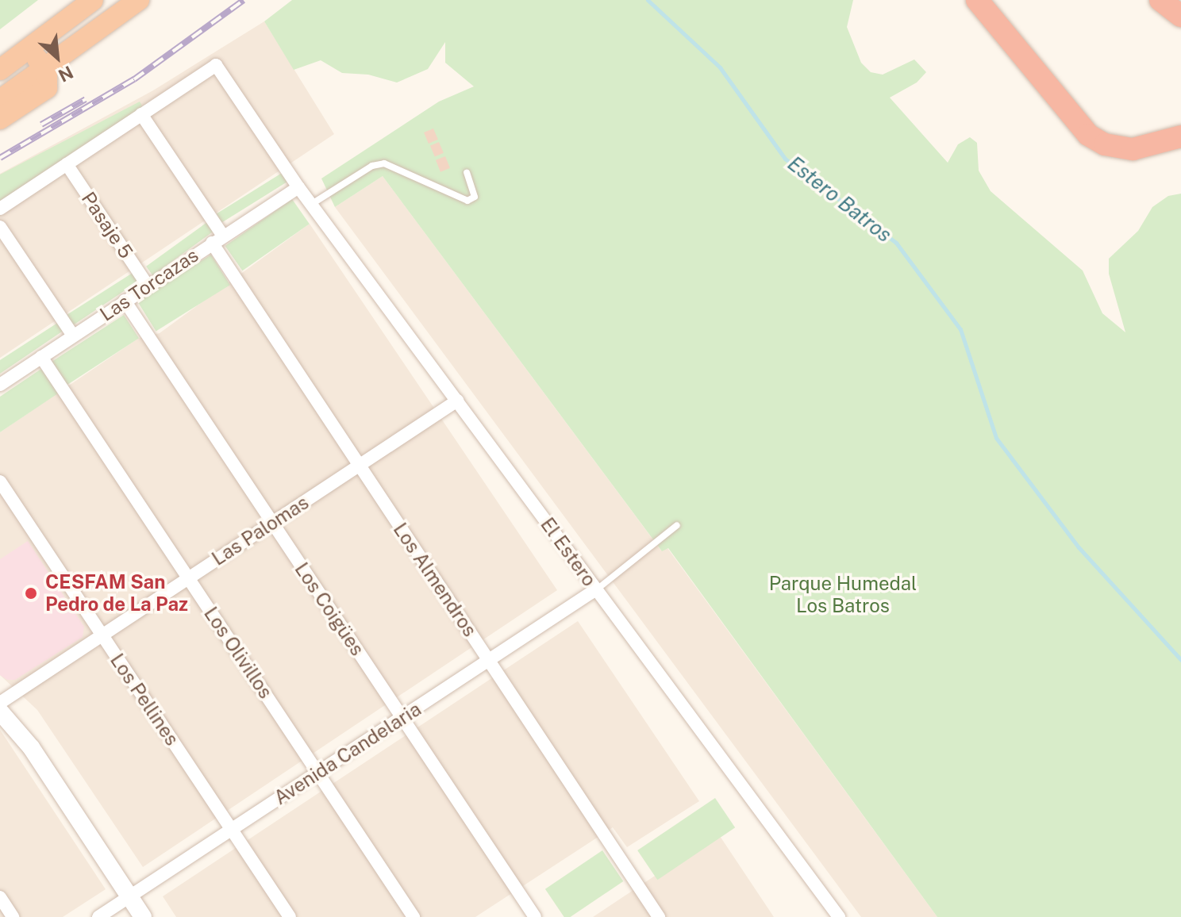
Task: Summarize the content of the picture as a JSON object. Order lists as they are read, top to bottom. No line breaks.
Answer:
{"streets":{"street":["Pasaje 5","Las Torcazas","Las Palomas","El Estero","Los Almendros","Los Coigües","Los Olivillos","Los Pellines","Avenida Candelaria"]},"crossings":[["Pasaje 5","Las Torcazas"],["Las Torcazas","El Estero"],["Las Torcazas","Los Almendros"],["Las Torcazas","Los Coigües"],["Las Torcazas","Los Olivillos"],["Las Palomas","El Estero"],["Las Palomas","Los Almendros"],["Las Palomas","Los Coigües"],["Las Palomas","Los Olivillos"],["Las Palomas","Los Pellines"],["El Estero","Avenida Candelaria"],["Los Almendros","Avenida Candelaria"],["Los Coigües","Avenida Candelaria"],["Los Olivillos","Avenida Candelaria"],["Los Pellines","Avenida Candelaria"]],"water":["Estero Batros"],"parks":["Parque Humedal Los Batros"],"places":["CESFAM San Pedro de La Paz"],"north":"bottom right"}
